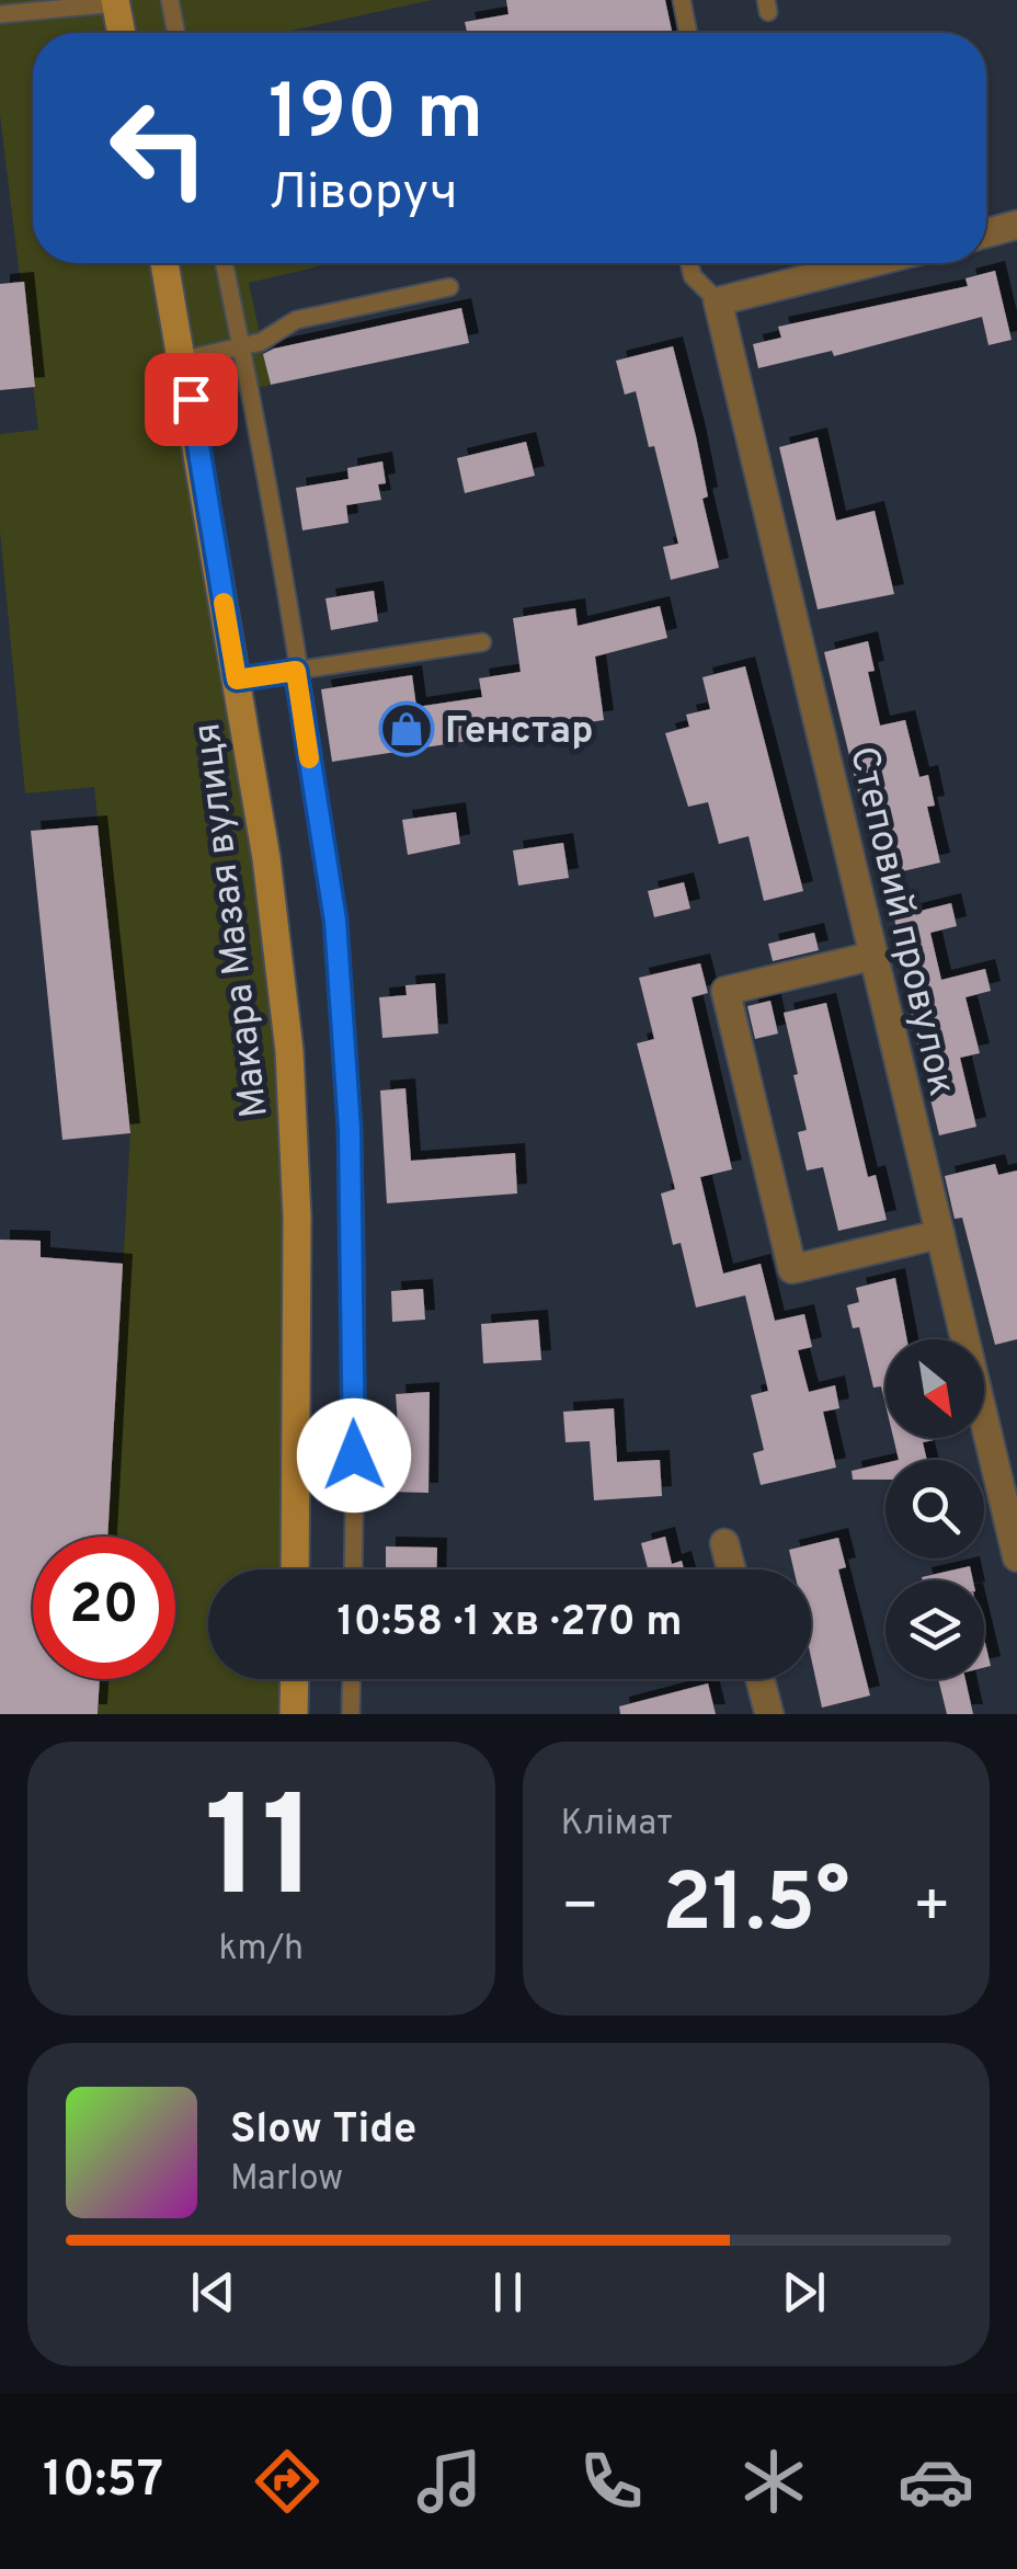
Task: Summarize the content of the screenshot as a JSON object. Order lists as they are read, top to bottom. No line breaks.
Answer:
{"streets":{"main road":["Макара Мазая вулиця"],"street":["Степовий провулок"]},"places":{"shop":["Генстар"]},"north":"bottom right","page":{"turn":["190 m","Ліворуч"],"limit":"20","trip":"10:58 · 1 хв · 270 m","tile":[["11","km/h"],"Клімат"],"heat":["−","21.5°","+"],"song":["Slow Tide","Marlow"],"tabs":"10:57"}}
